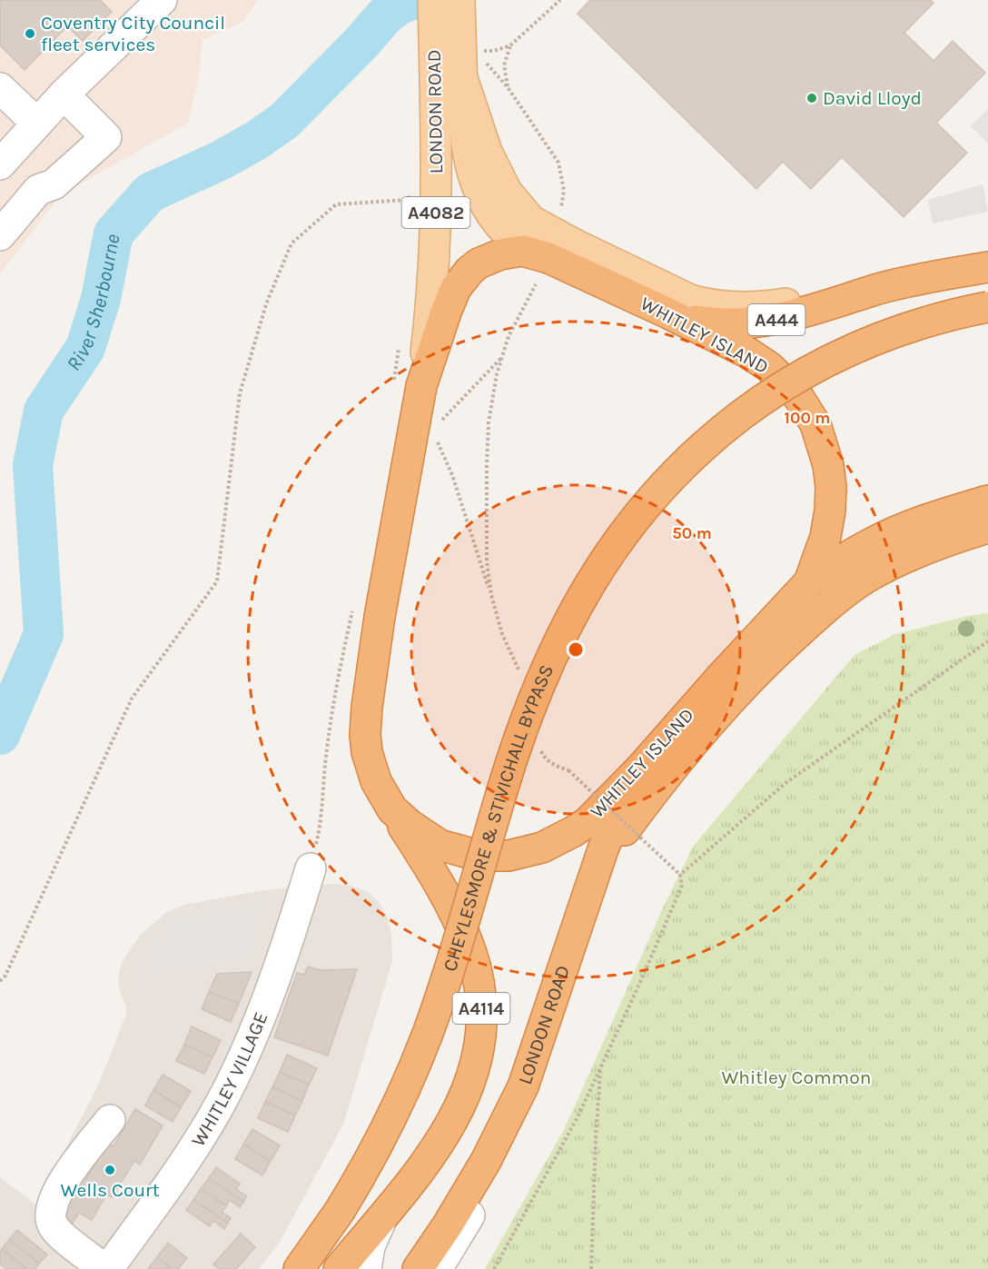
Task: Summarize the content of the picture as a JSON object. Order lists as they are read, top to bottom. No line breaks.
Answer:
{"streets":{"highway":["LONDON ROAD","A444","WHITLEY ISLAND","CHEYLESMORE & STIVICHALL BYPASS","A4114"],"main road":["A4082"],"street":["WHITLEY VILLAGE"]},"crossings":[["LONDON ROAD","WHITLEY ISLAND"],["A444","WHITLEY ISLAND"],["WHITLEY ISLAND","A4114"]],"water":["River Sherbourne"],"parks":["Whitley Common"],"places":["Coventry City Council fleet services","David Lloyd","Wells Court"],"rings":["100 m","50 m"]}
